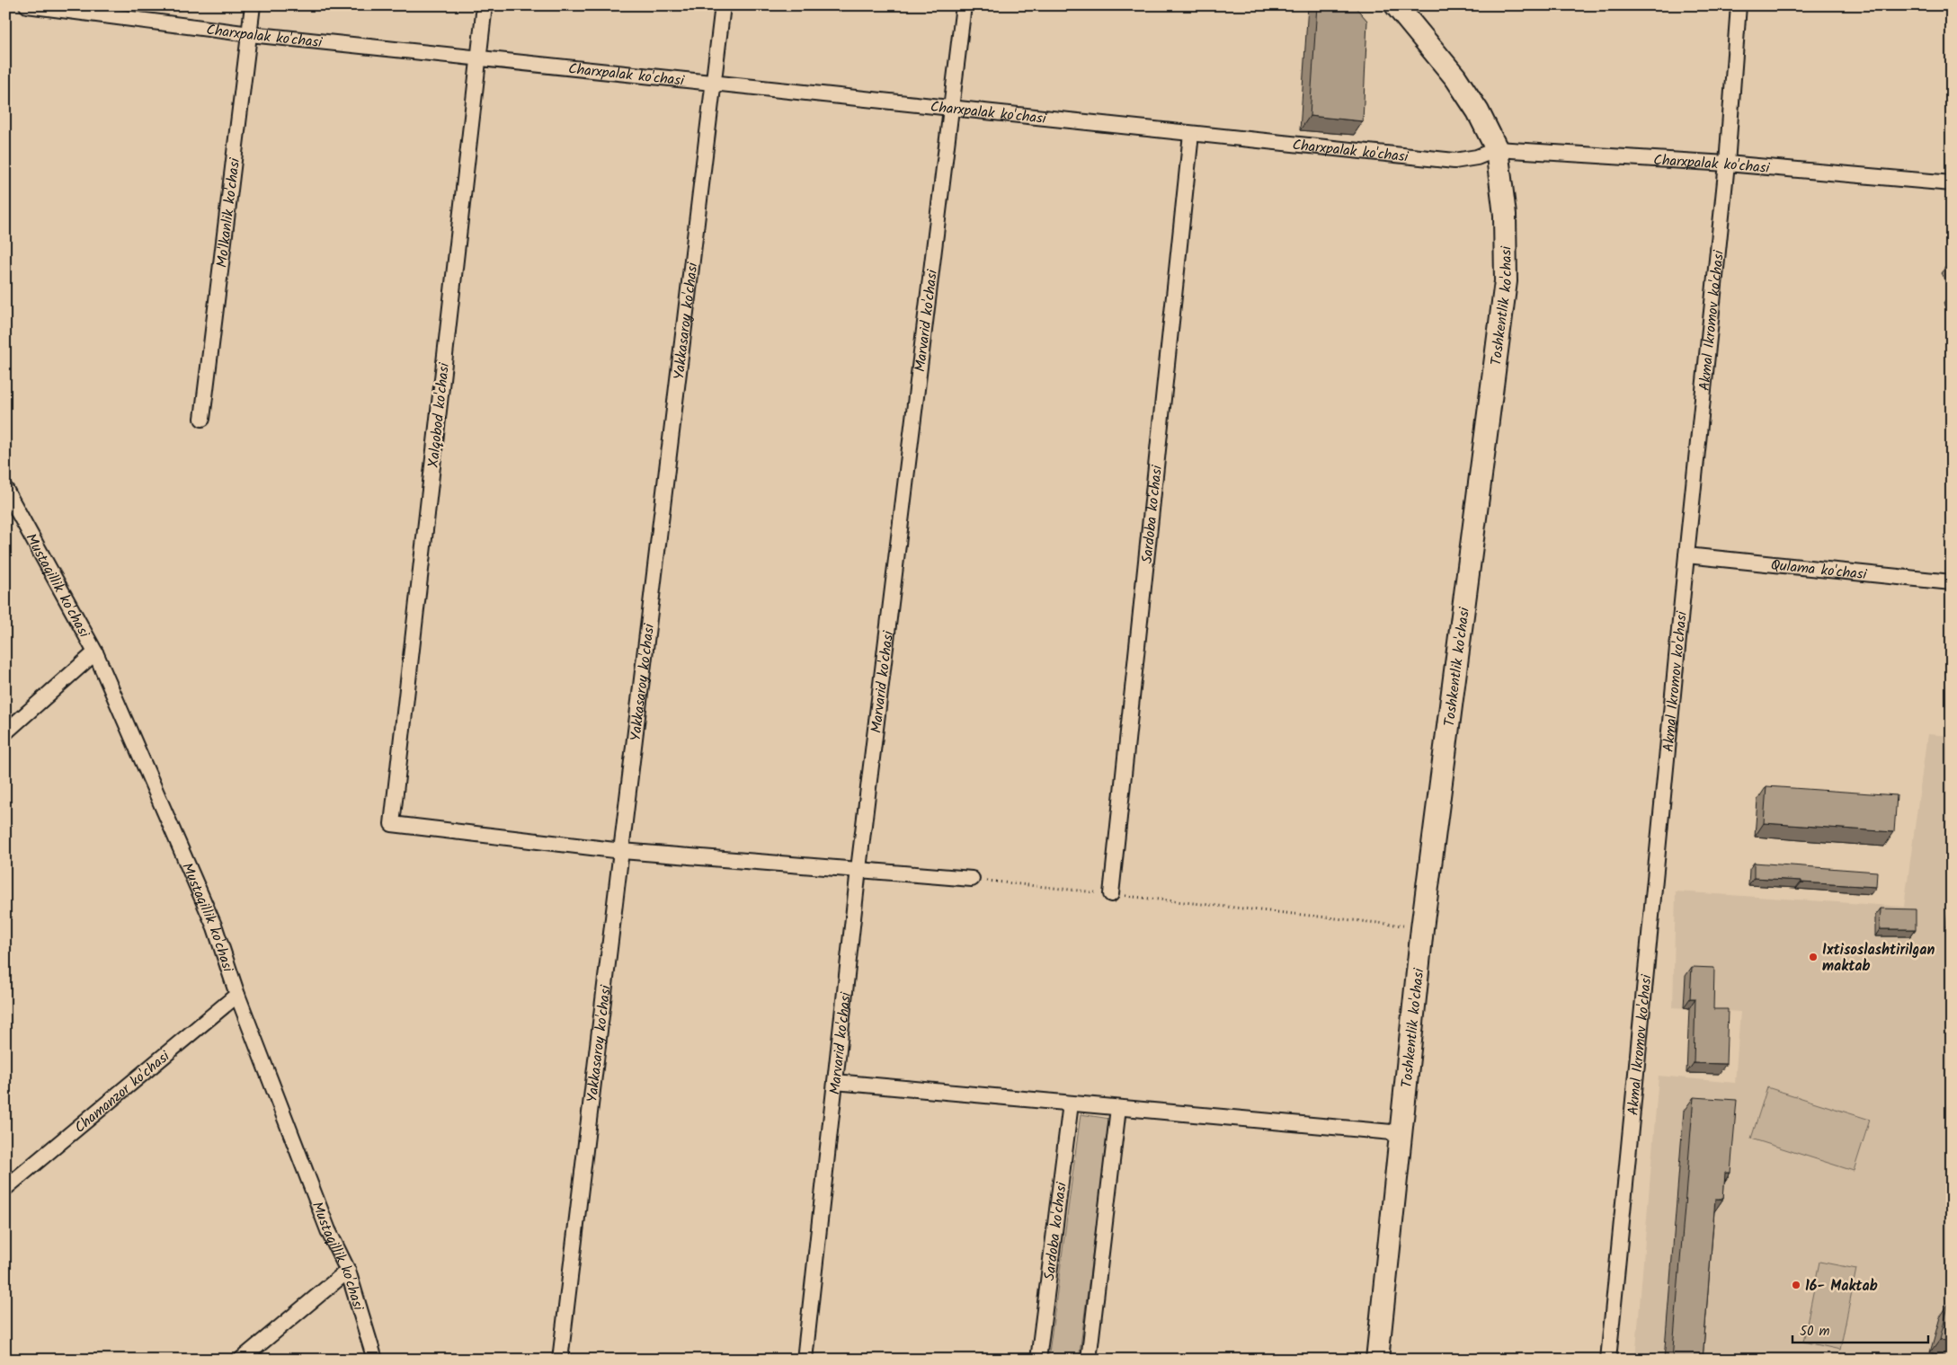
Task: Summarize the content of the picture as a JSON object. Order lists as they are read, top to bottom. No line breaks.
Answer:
{"streets":{"main road":["Toshkentlik ko'chasi"],"street":["Charxpalak ko'chasi","Mo'lkanlik ko'chasi","Yakkasaroy ko'chasi","Marvarid ko'chasi","Akmal Ikromov ko'chasi","Xalqobod ko'chasi","Sardoba ko'chasi","Qulama ko'chasi","Mustaqillik ko'chasi","Chamanzor ko'chasi"]},"crossings":[["Charxpalak ko'chasi","Mo'lkanlik ko'chasi"],["Charxpalak ko'chasi","Toshkentlik ko'chasi"],["Charxpalak ko'chasi","Yakkasaroy ko'chasi"],["Charxpalak ko'chasi","Marvarid ko'chasi"],["Charxpalak ko'chasi","Akmal Ikromov ko'chasi"],["Charxpalak ko'chasi","Xalqobod ko'chasi"],["Charxpalak ko'chasi","Sardoba ko'chasi"],["Yakkasaroy ko'chasi","Xalqobod ko'chasi"],["Akmal Ikromov ko'chasi","Qulama ko'chasi"],["Mustaqillik ko'chasi","Chamanzor ko'chasi"]],"places":["Ixtisoslashtirilgan maktab","16- Maktab"],"scale_bar":"50 m"}
